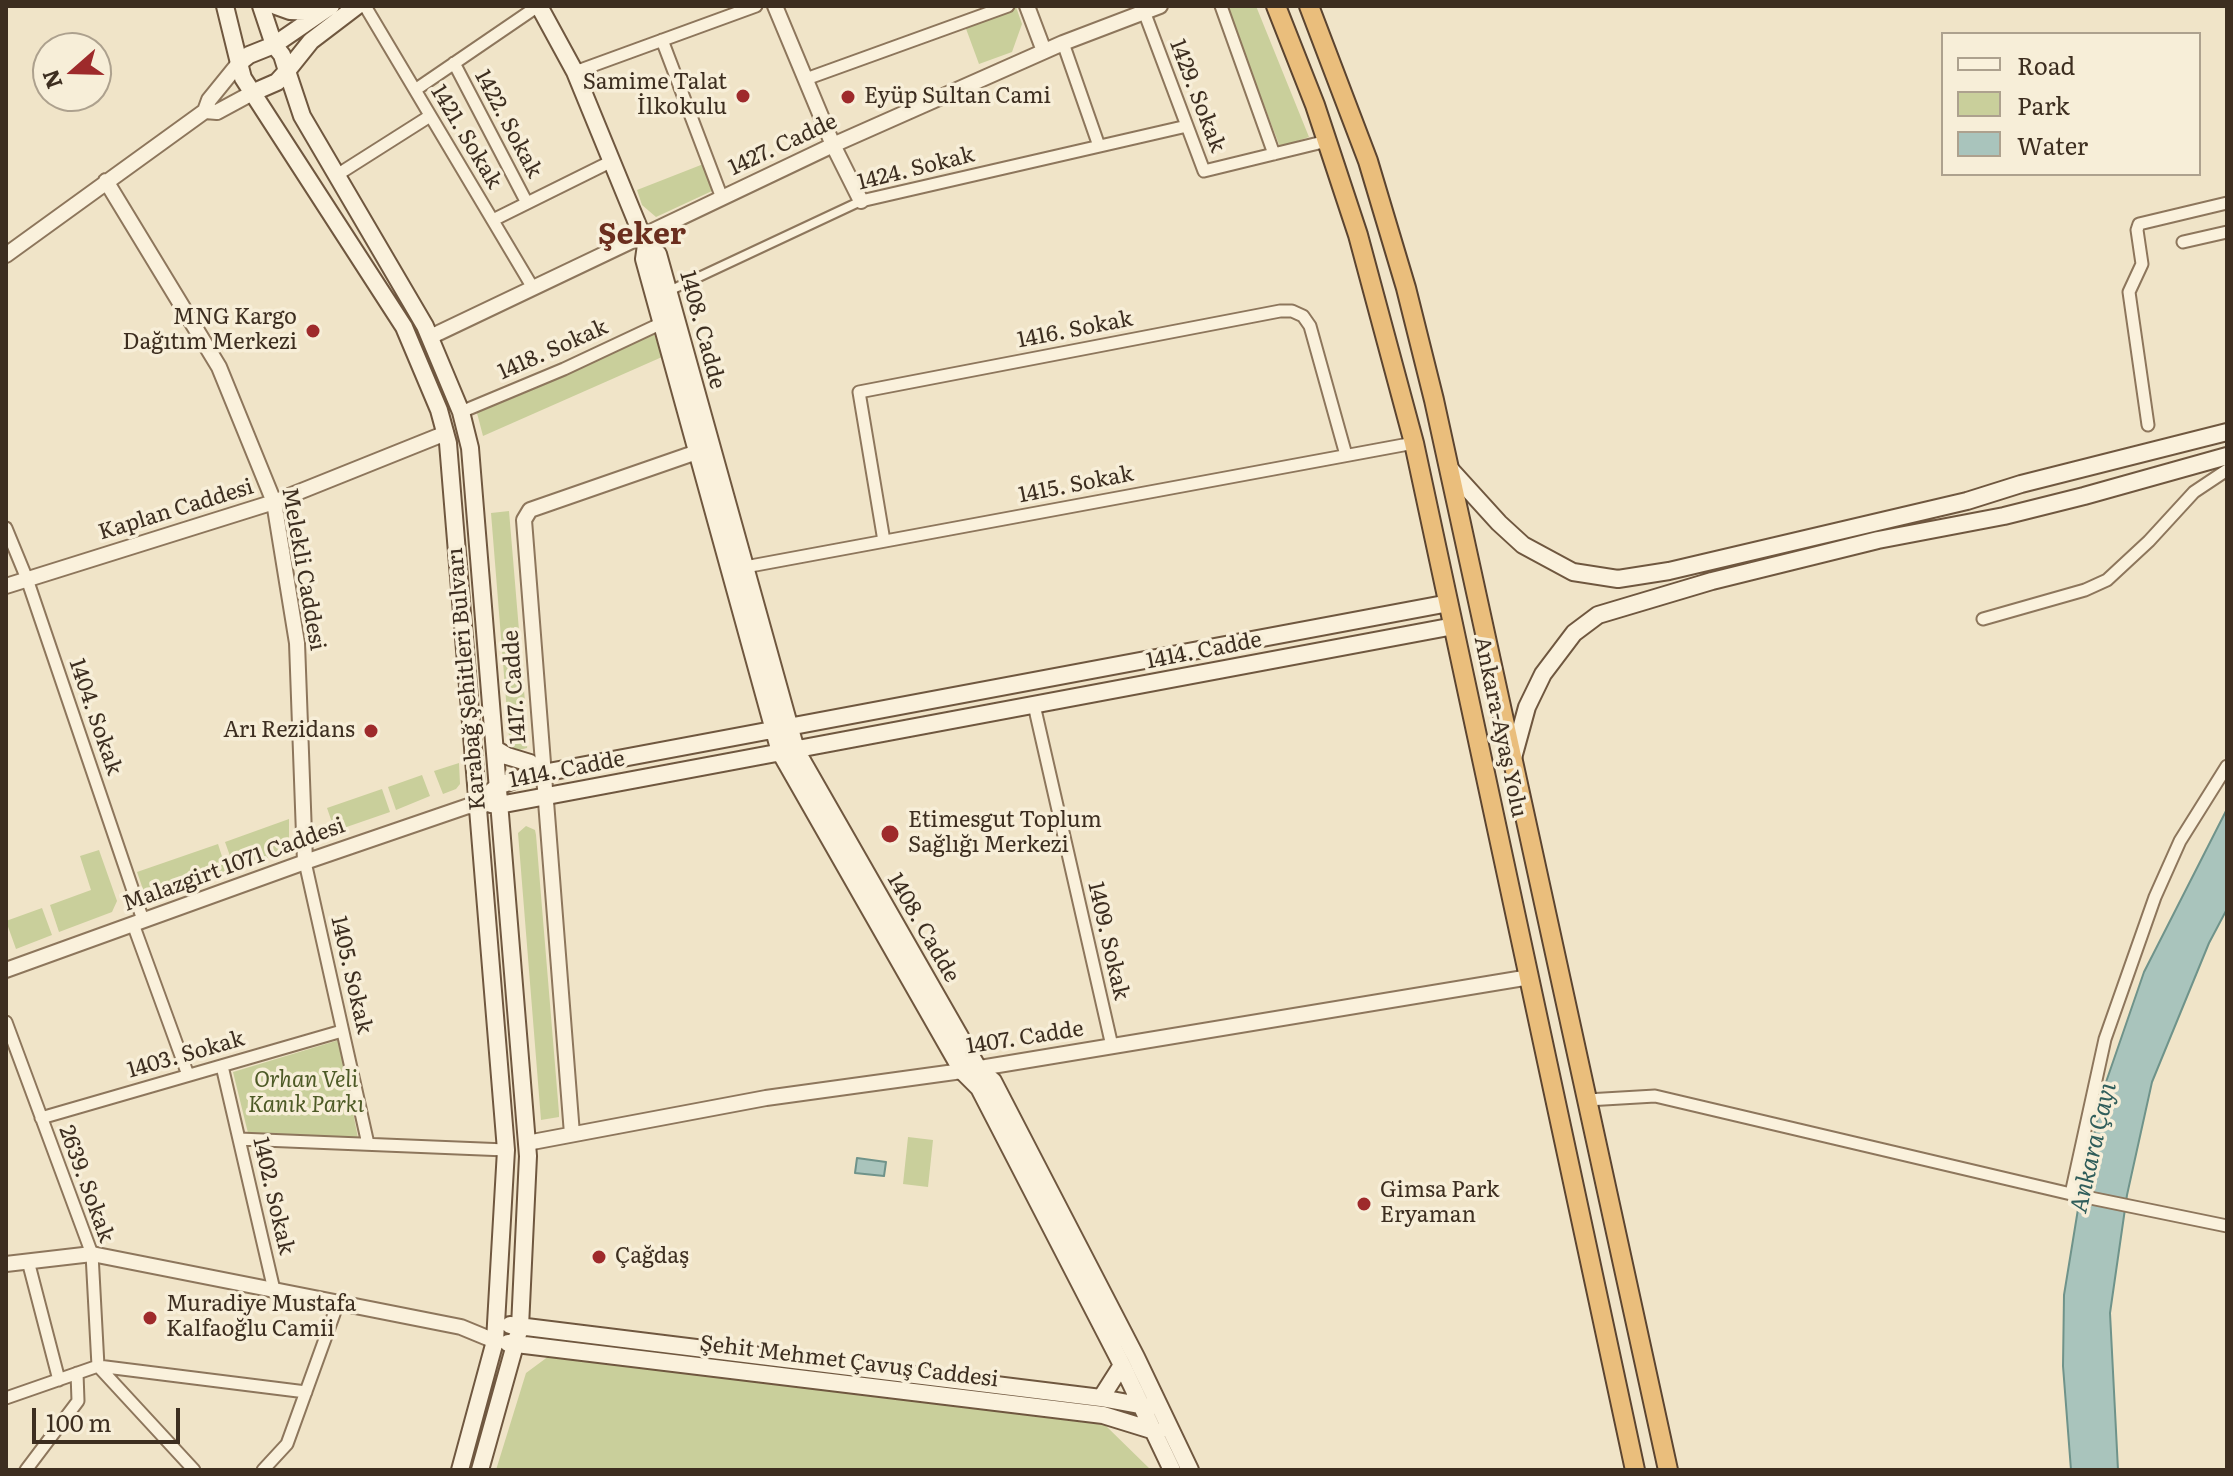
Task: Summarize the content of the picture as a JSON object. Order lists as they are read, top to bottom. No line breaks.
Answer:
{"streets":{"highway":["Ankara-Ayaş Yolu"],"main road":["1408. Cadde","1414. Cadde","Karabağ Şehitleri Bulvarı","Şehit Mehmet Çavuş Caddesi"],"street":["1429. Sokak","1422. Sokak","1421. Sokak","1427. Cadde","1424. Sokak","1416. Sokak","1418. Sokak","1415. Sokak","Kaplan Caddesi","Melekli Caddesi","1417. Cadde","1404. Sokak","Malazgirt 1071 Caddesi","1409. Sokak","1405. Sokak","1407. Cadde","1403. Sokak","2639. Sokak","1402. Sokak"]},"crossings":[["1429. Sokak","1427. Cadde"],["1429. Sokak","1424. Sokak"],["1429. Sokak","Ankara-Ayaş Yolu"],["1421. Sokak","1427. Cadde"],["1427. Cadde","1408. Cadde"],["1427. Cadde","Karabağ Şehitleri Bulvarı"],["1424. Sokak","1408. Cadde"],["1408. Cadde","1418. Sokak"],["1408. Cadde","1415. Sokak"],["1408. Cadde","1414. Cadde"],["1408. Cadde","1417. Cadde"],["1408. Cadde","1407. Cadde"],["1408. Cadde","Şehit Mehmet Çavuş Caddesi"],["1416. Sokak","1415. Sokak"],["1418. Sokak","Karabağ Şehitleri Bulvarı"],["1415. Sokak","Ankara-Ayaş Yolu"],["Kaplan Caddesi","Melekli Caddesi"],["Kaplan Caddesi","Karabağ Şehitleri Bulvarı"],["Kaplan Caddesi","1404. Sokak"],["Melekli Caddesi","Malazgirt 1071 Caddesi"],["Melekli Caddesi","1405. Sokak"],["1414. Cadde","Karabağ Şehitleri Bulvarı"],["1414. Cadde","1417. Cadde"],["1414. Cadde","Ankara-Ayaş Yolu"],["1414. Cadde","Malazgirt 1071 Caddesi"],["1414. Cadde","1409. Sokak"],["Karabağ Şehitleri Bulvarı","Malazgirt 1071 Caddesi"],["Karabağ Şehitleri Bulvarı","1407. Cadde"],["Karabağ Şehitleri Bulvarı","Şehit Mehmet Çavuş Caddesi"],["1417. Cadde","1407. Cadde"],["1404. Sokak","Malazgirt 1071 Caddesi"],["1404. Sokak","1403. Sokak"],["Ankara-Ayaş Yolu","1407. Cadde"],["Malazgirt 1071 Caddesi","1405. Sokak"],["1409. Sokak","1407. Cadde"],["1405. Sokak","1403. Sokak"],["1403. Sokak","2639. Sokak"],["1403. Sokak","1402. Sokak"]],"districts":["Şeker"],"water":["Ankara Çayı"],"parks":["Orhan Veli Kanık Parkı"],"places":["Samime Talat İlkokulu","Eyüp Sultan Cami","MNG Kargo Dağıtım Merkezi","Arı Rezidans","Etimesgut Toplum Sağlığı Merkezi","Gimsa Park Eryaman","Çağdaş","Muradiye Mustafa Kalfaoğlu Camii"],"legend":["Road","Park","Water"],"scale_bar":"100 m","north":"left"}
